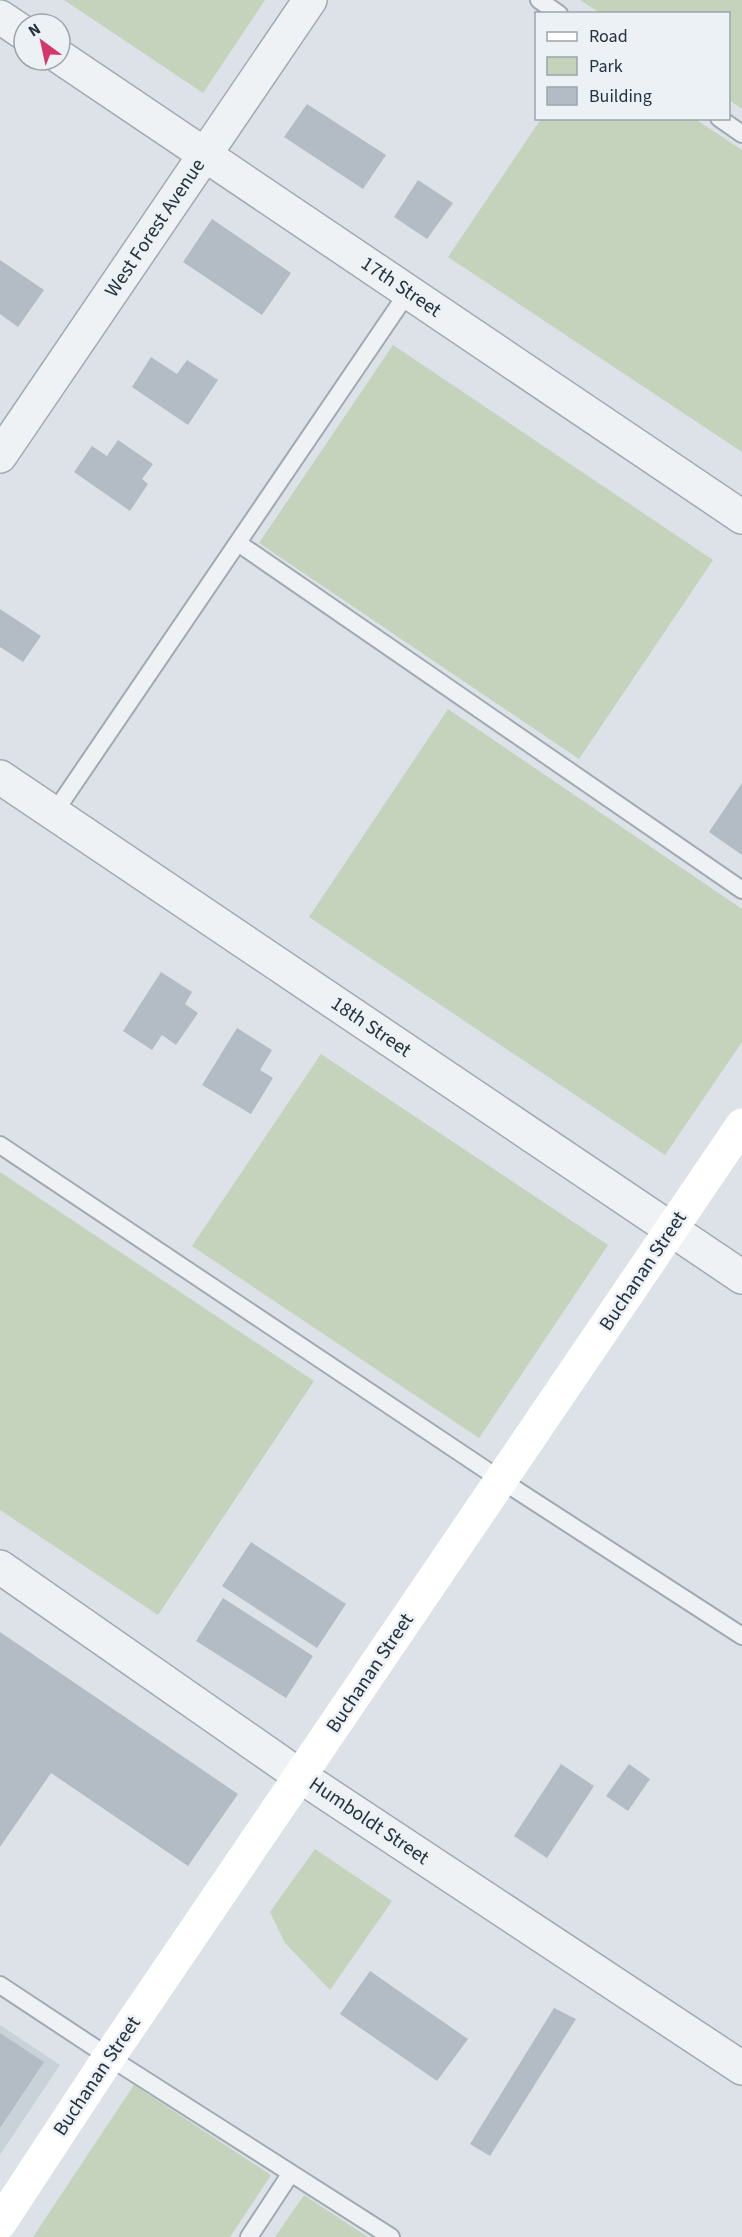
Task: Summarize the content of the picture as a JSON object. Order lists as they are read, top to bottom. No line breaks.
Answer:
{"streets":{"street":["West Forest Avenue","17th Street","18th Street","Buchanan Street","Humboldt Street"]},"crossings":[["West Forest Avenue","17th Street"],["18th Street","Buchanan Street"],["Buchanan Street","Humboldt Street"]],"legend":["Road","Park","Building"],"north":"top left"}
